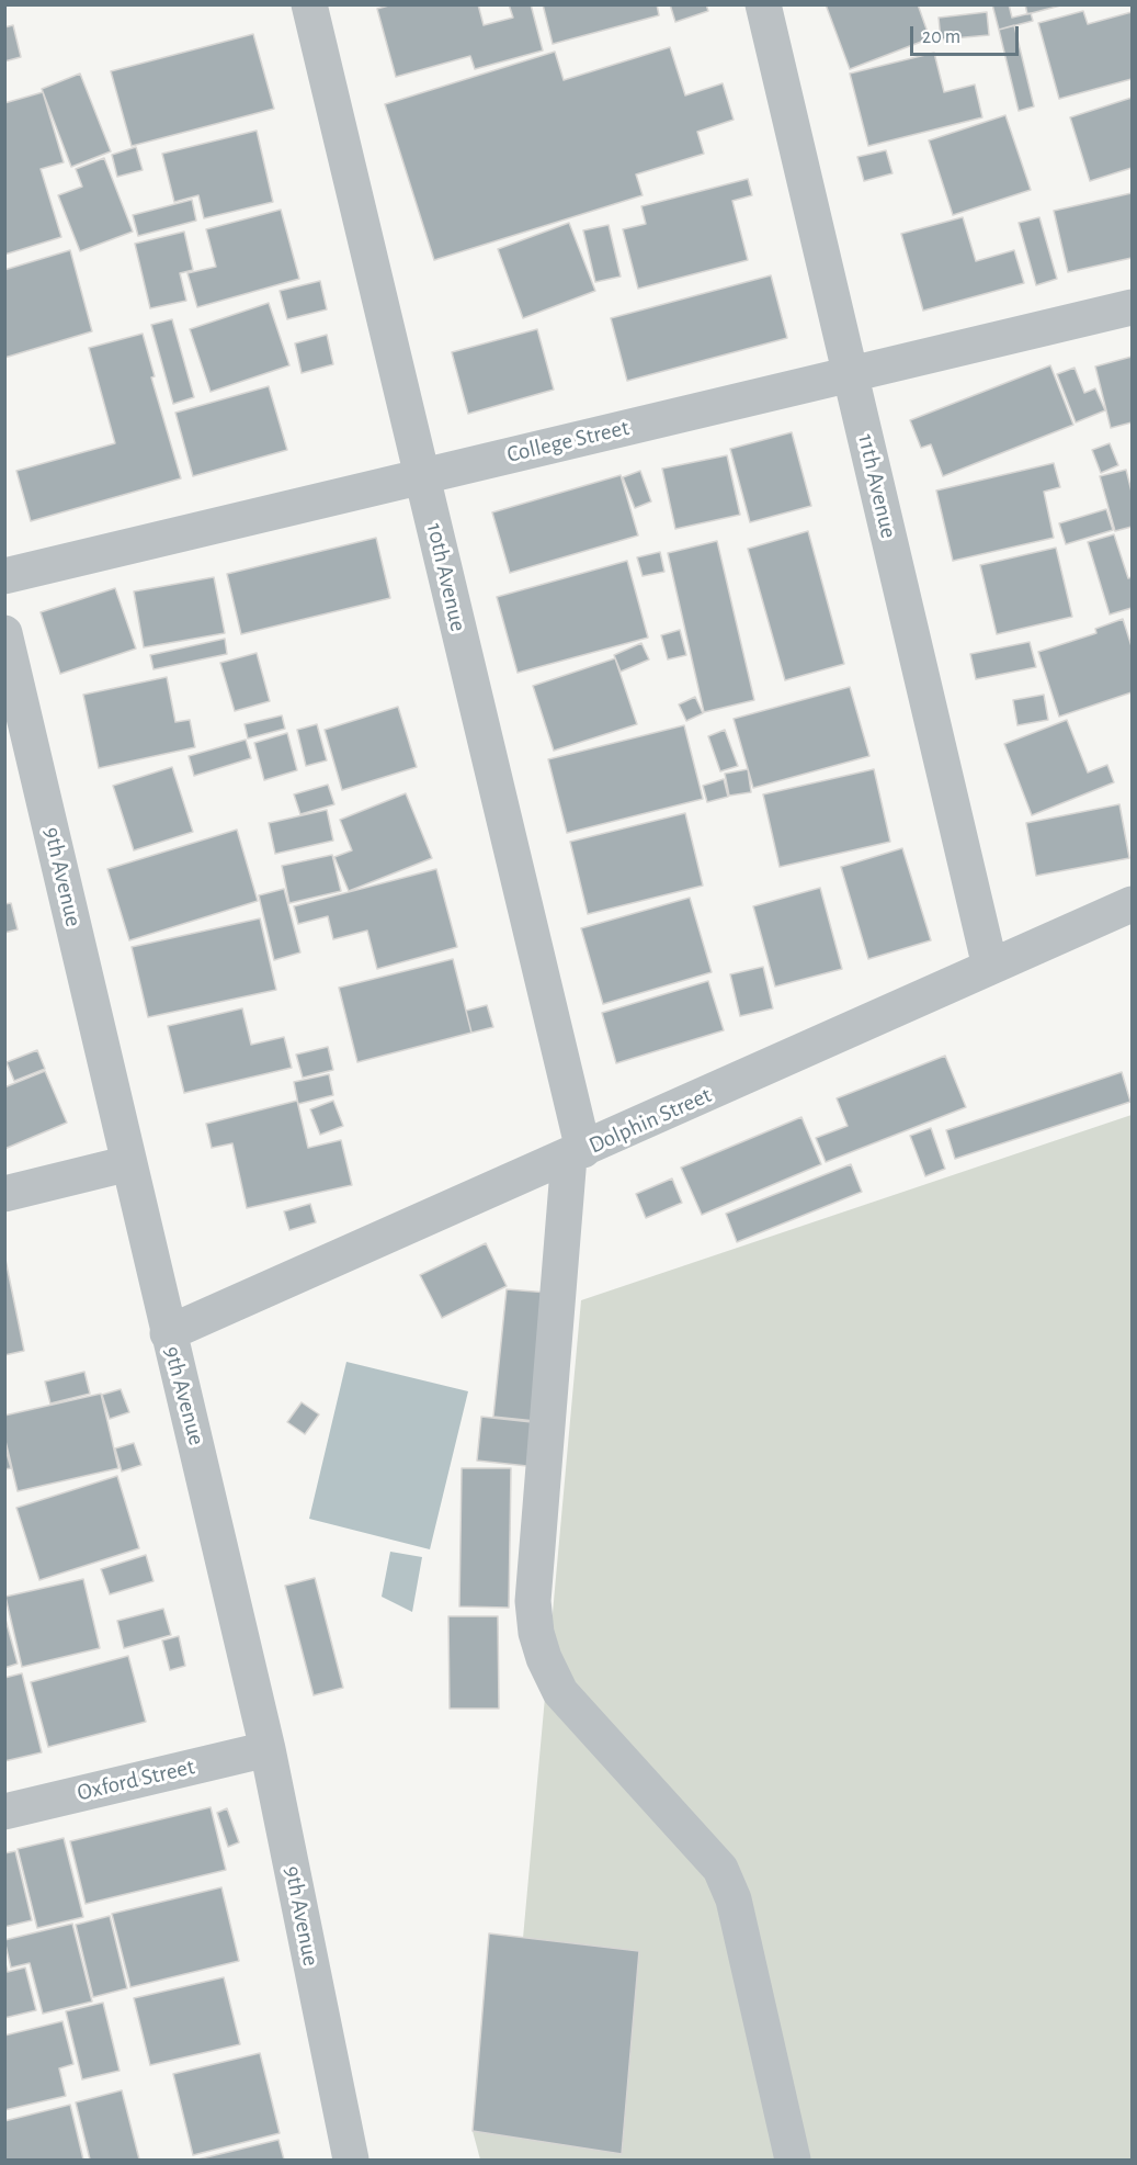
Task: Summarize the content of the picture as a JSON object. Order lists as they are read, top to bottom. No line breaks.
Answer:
{"streets":{"street":["College Street","11th Avenue","10th Avenue","9th Avenue","Dolphin Street","Oxford Street"]},"crossings":[["College Street","11th Avenue"],["College Street","10th Avenue"],["11th Avenue","Dolphin Street"],["10th Avenue","Dolphin Street"],["9th Avenue","Dolphin Street"],["9th Avenue","Oxford Street"]],"scale_bar":"20 m"}
